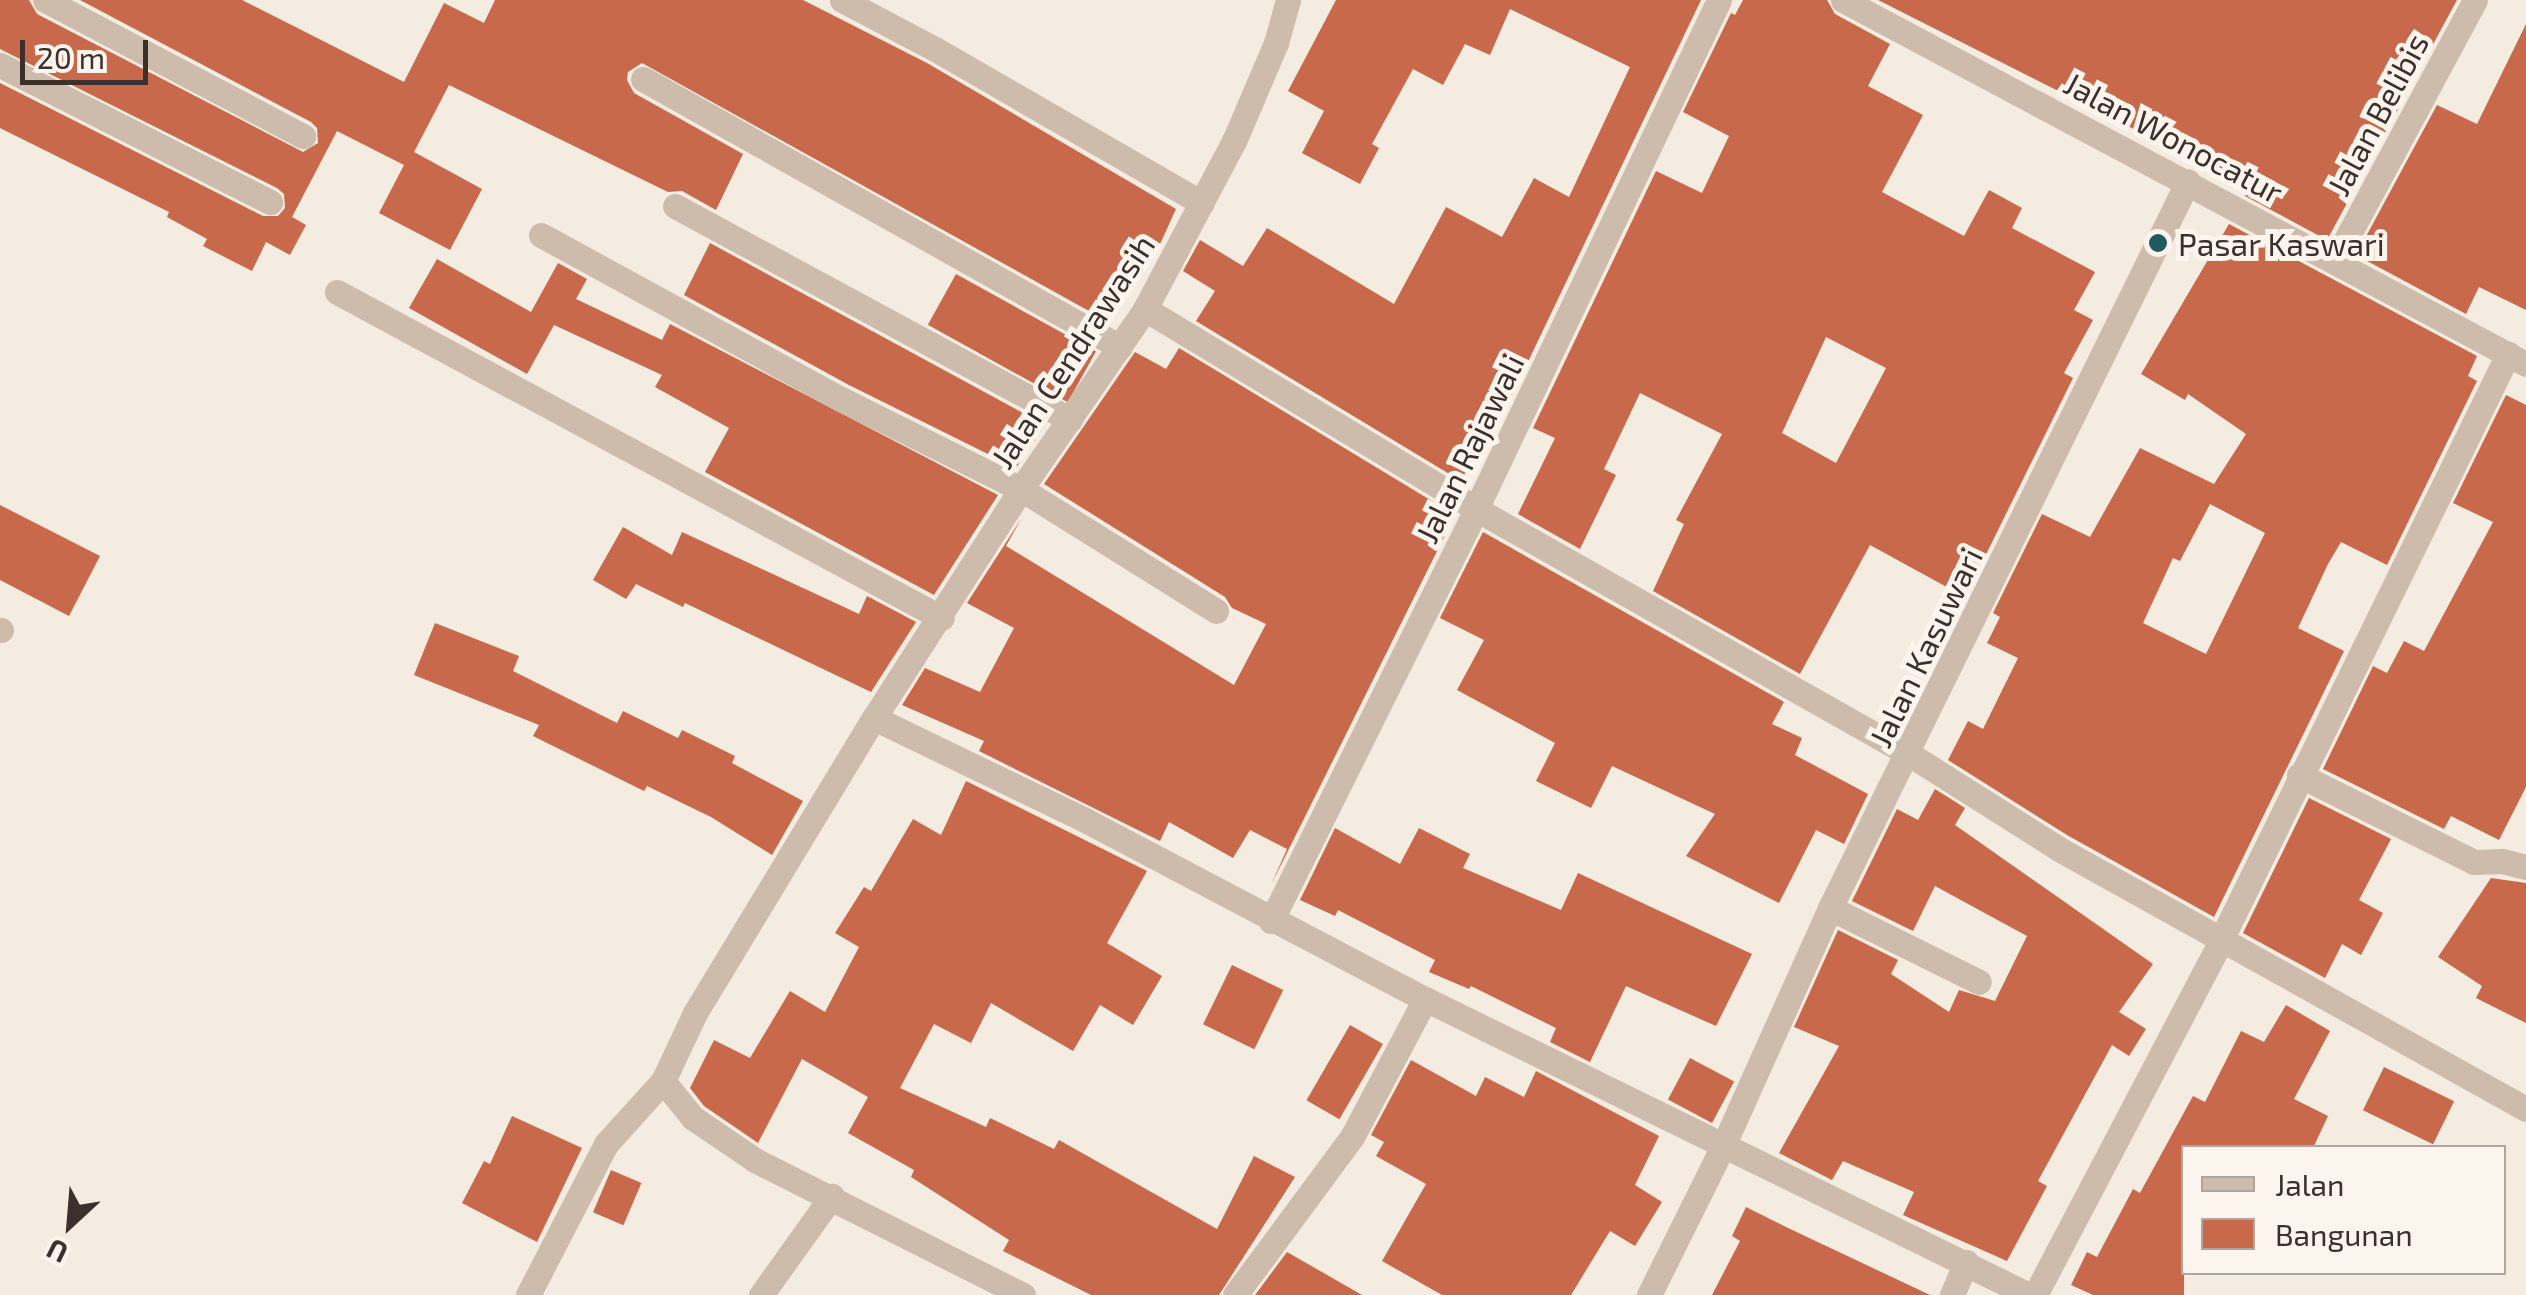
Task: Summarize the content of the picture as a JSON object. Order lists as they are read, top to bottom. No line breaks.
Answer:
{"streets":{"street":["Jalan Belibis","Jalan Wonocatur","Jalan Cendrawasih","Jalan Rajawali","Jalan Kasuwari"]},"crossings":[["Jalan Belibis","Jalan Wonocatur"],["Jalan Wonocatur","Jalan Kasuwari"]],"places":["Pasar Kaswari"],"legend":["Jalan","Bangunan"],"scale_bar":"20 m","north":"bottom left"}
